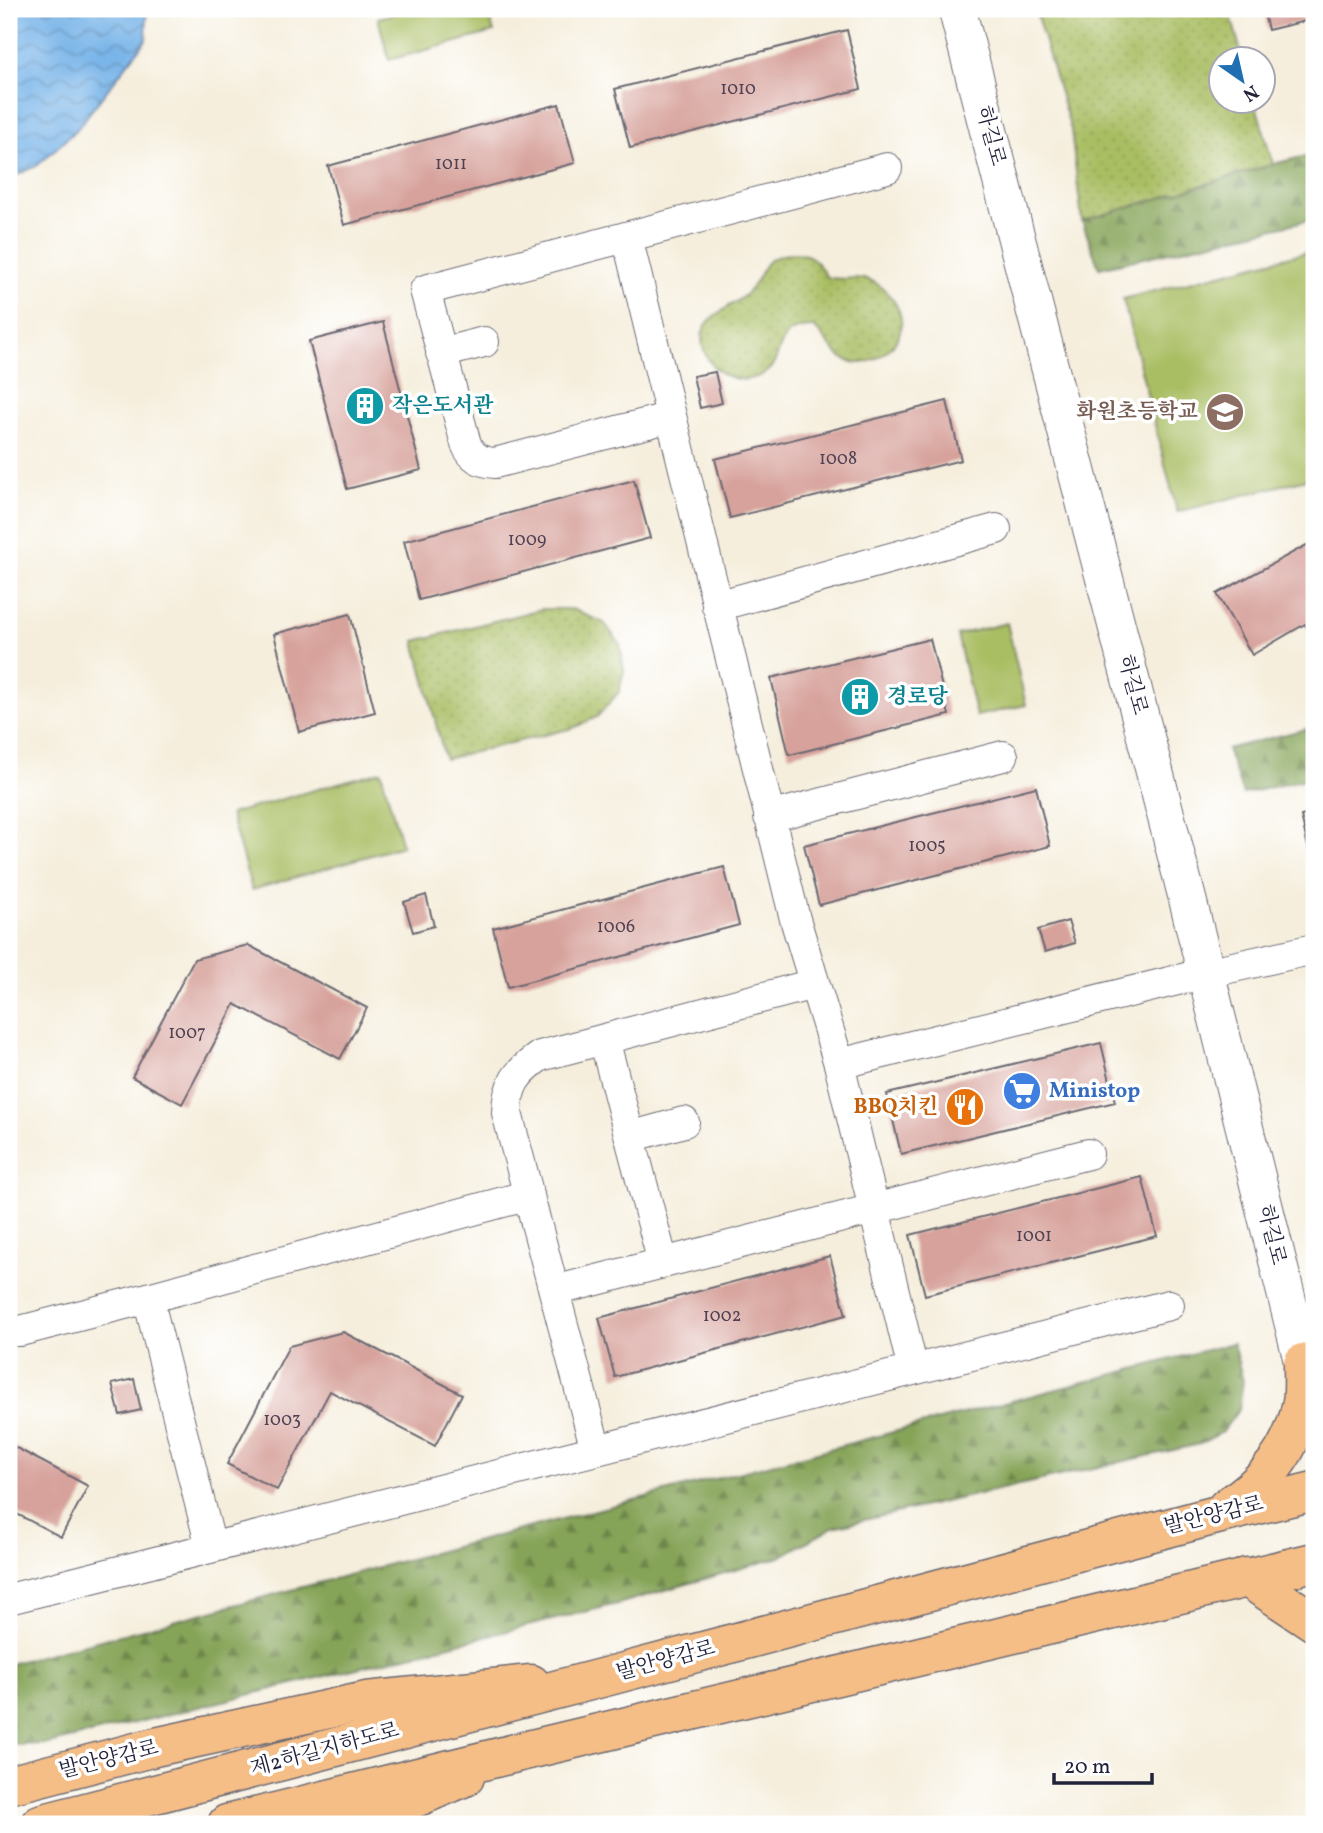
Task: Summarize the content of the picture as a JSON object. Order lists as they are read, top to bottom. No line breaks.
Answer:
{"streets":{"main road":["발안양감로","제2하길지하도로"],"street":["하길로"]},"crossings":[["발안양감로","제2하길지하도로"]],"places":{"building":["작은도서관","경로당"],"school or university":["화원초등학교"],"supermarket":["Ministop"],"restaurant":["BBQ치킨"]},"house_numbers":["1010","1011","1008","1009","1005","1006","1007","1001","1002","1003"],"scale_bar":"20 m","north":"bottom right"}
